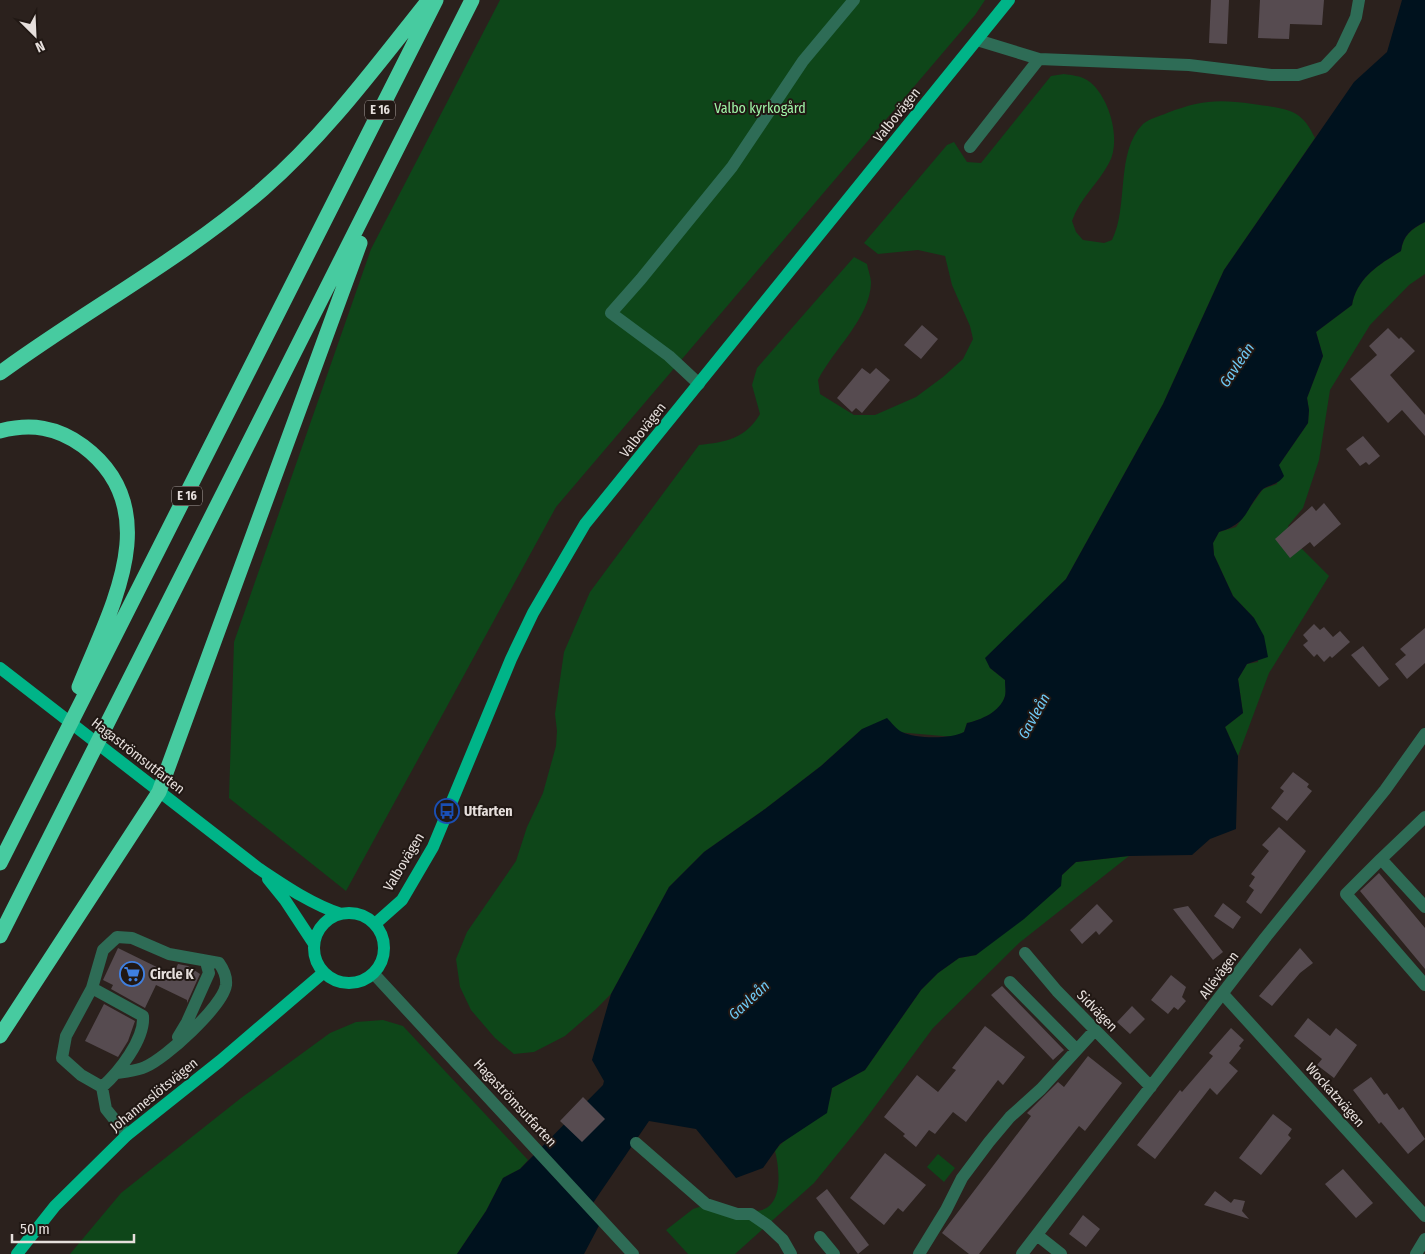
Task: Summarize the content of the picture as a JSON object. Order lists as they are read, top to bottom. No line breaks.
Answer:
{"streets":{"highway":["E 16"],"main road":["Valbovägen","Hagaströmsutfarten","Johanneslötsvägen"],"street":["Allévägen","Sidvägen","Wockatzvägen"]},"crossings":[["Valbovägen","Hagaströmsutfarten"],["Valbovägen","Johanneslötsvägen"],["Hagaströmsutfarten","Johanneslötsvägen"],["Allévägen","Sidvägen"],["Allévägen","Wockatzvägen"]],"water":["Gavleån"],"parks":["Valbo kyrkogård"],"places":{"bus stop":["Utfarten"],"supermarket":["Circle K"]},"scale_bar":"50 m","north":"bottom right"}
